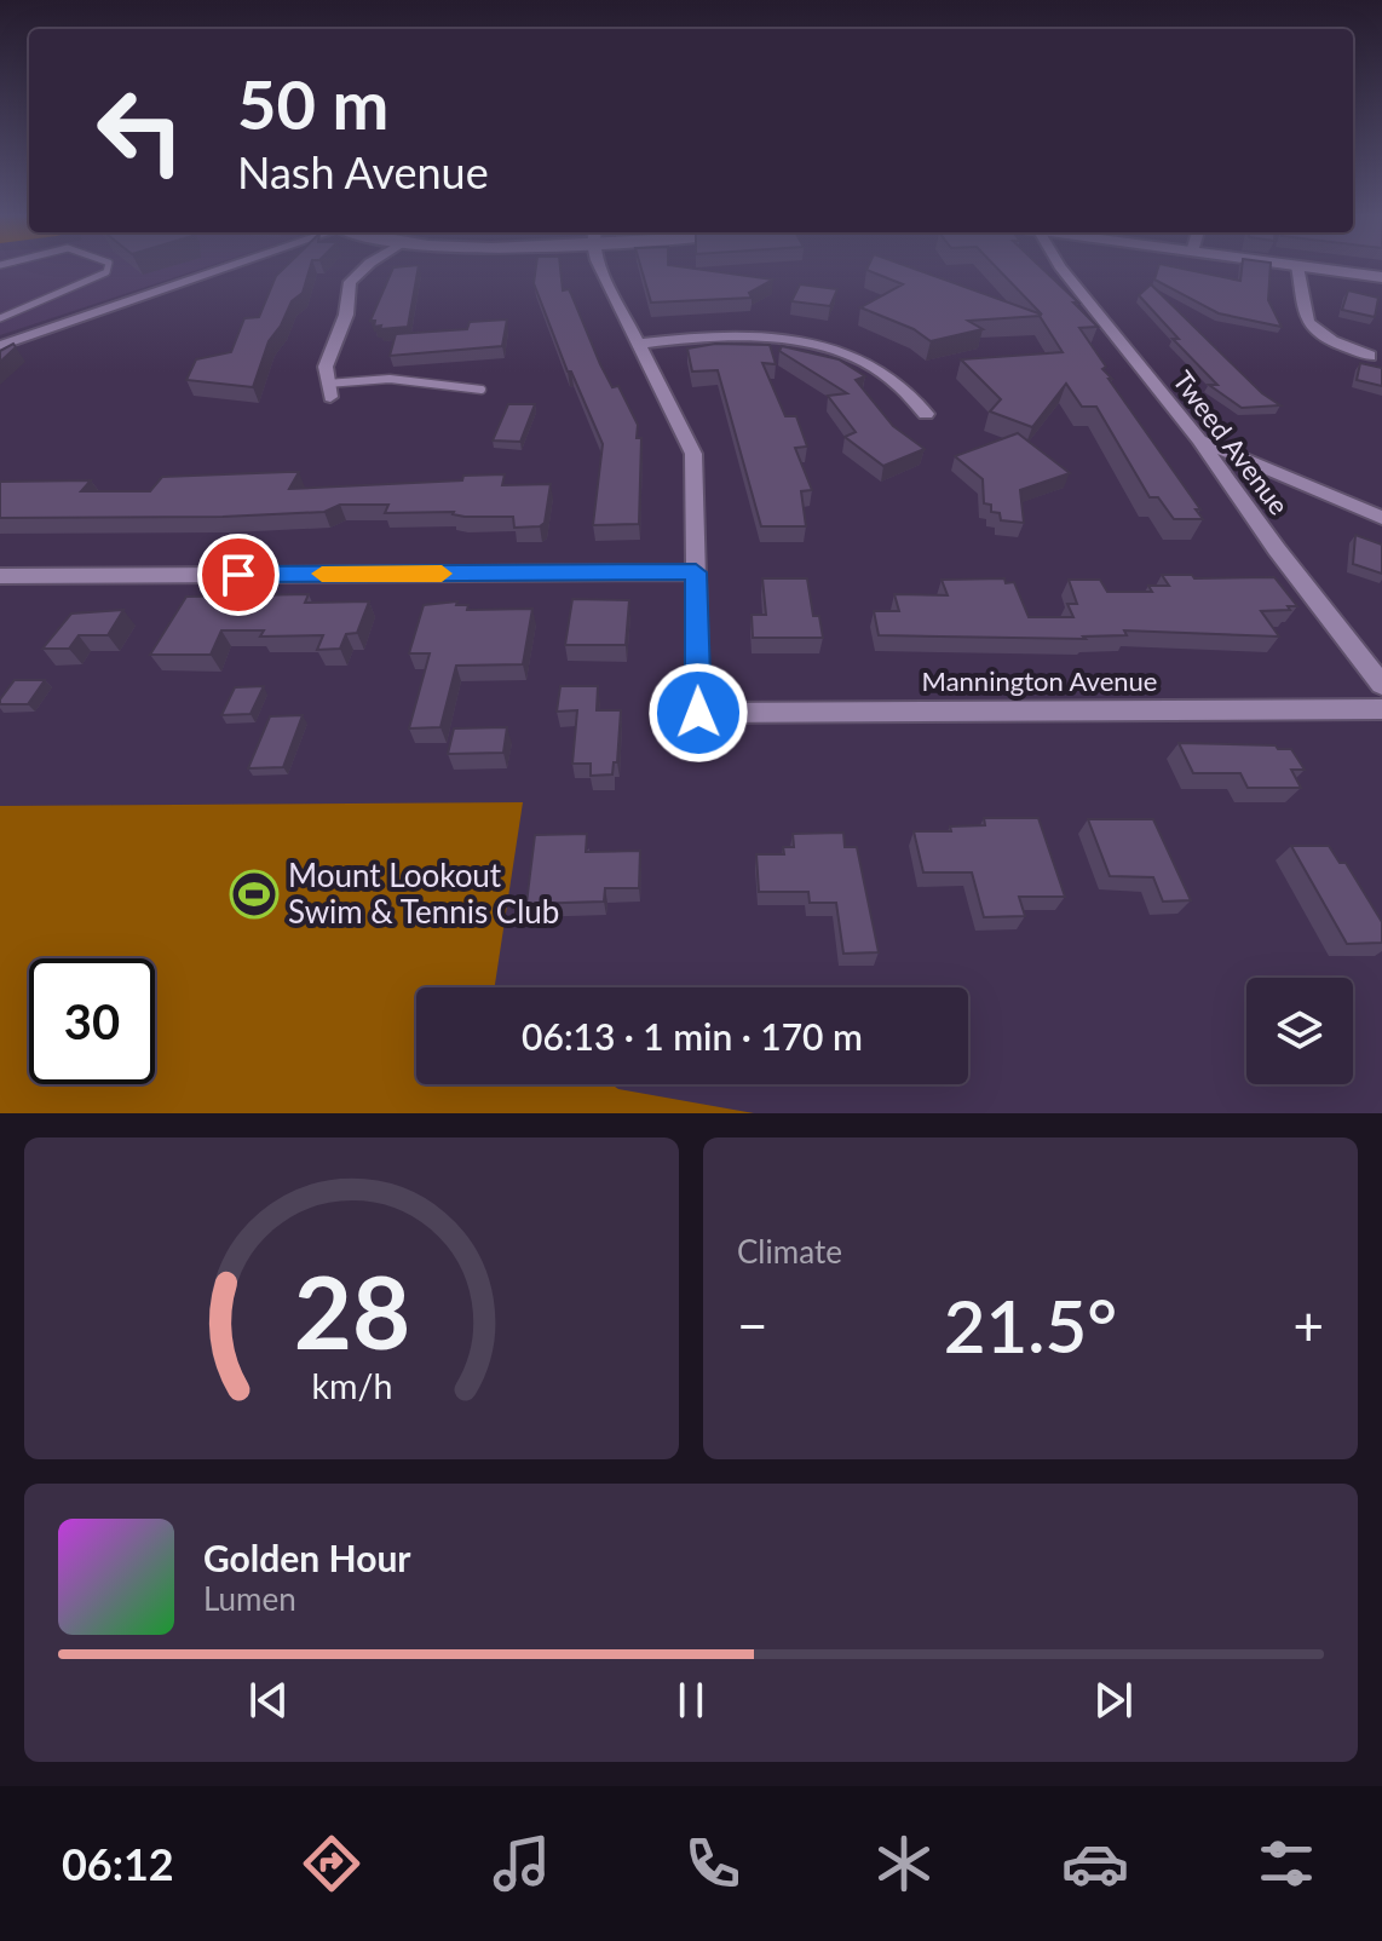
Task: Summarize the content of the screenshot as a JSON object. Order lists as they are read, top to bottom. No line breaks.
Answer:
{"streets":{"street":["Tweed Avenue","Mannington Avenue"]},"places":{"sports":["Mount Lookout Swim & Tennis Club"]},"page":{"turn":["50 m","Nash Avenue"],"limit":"30","trip":"06:13 · 1 min · 170 m","tile":"Climate","heat":["−","21.5°","+"],"song":["Golden Hour","Lumen"],"tabs":"06:12","gauge":["28","km/h"]}}
